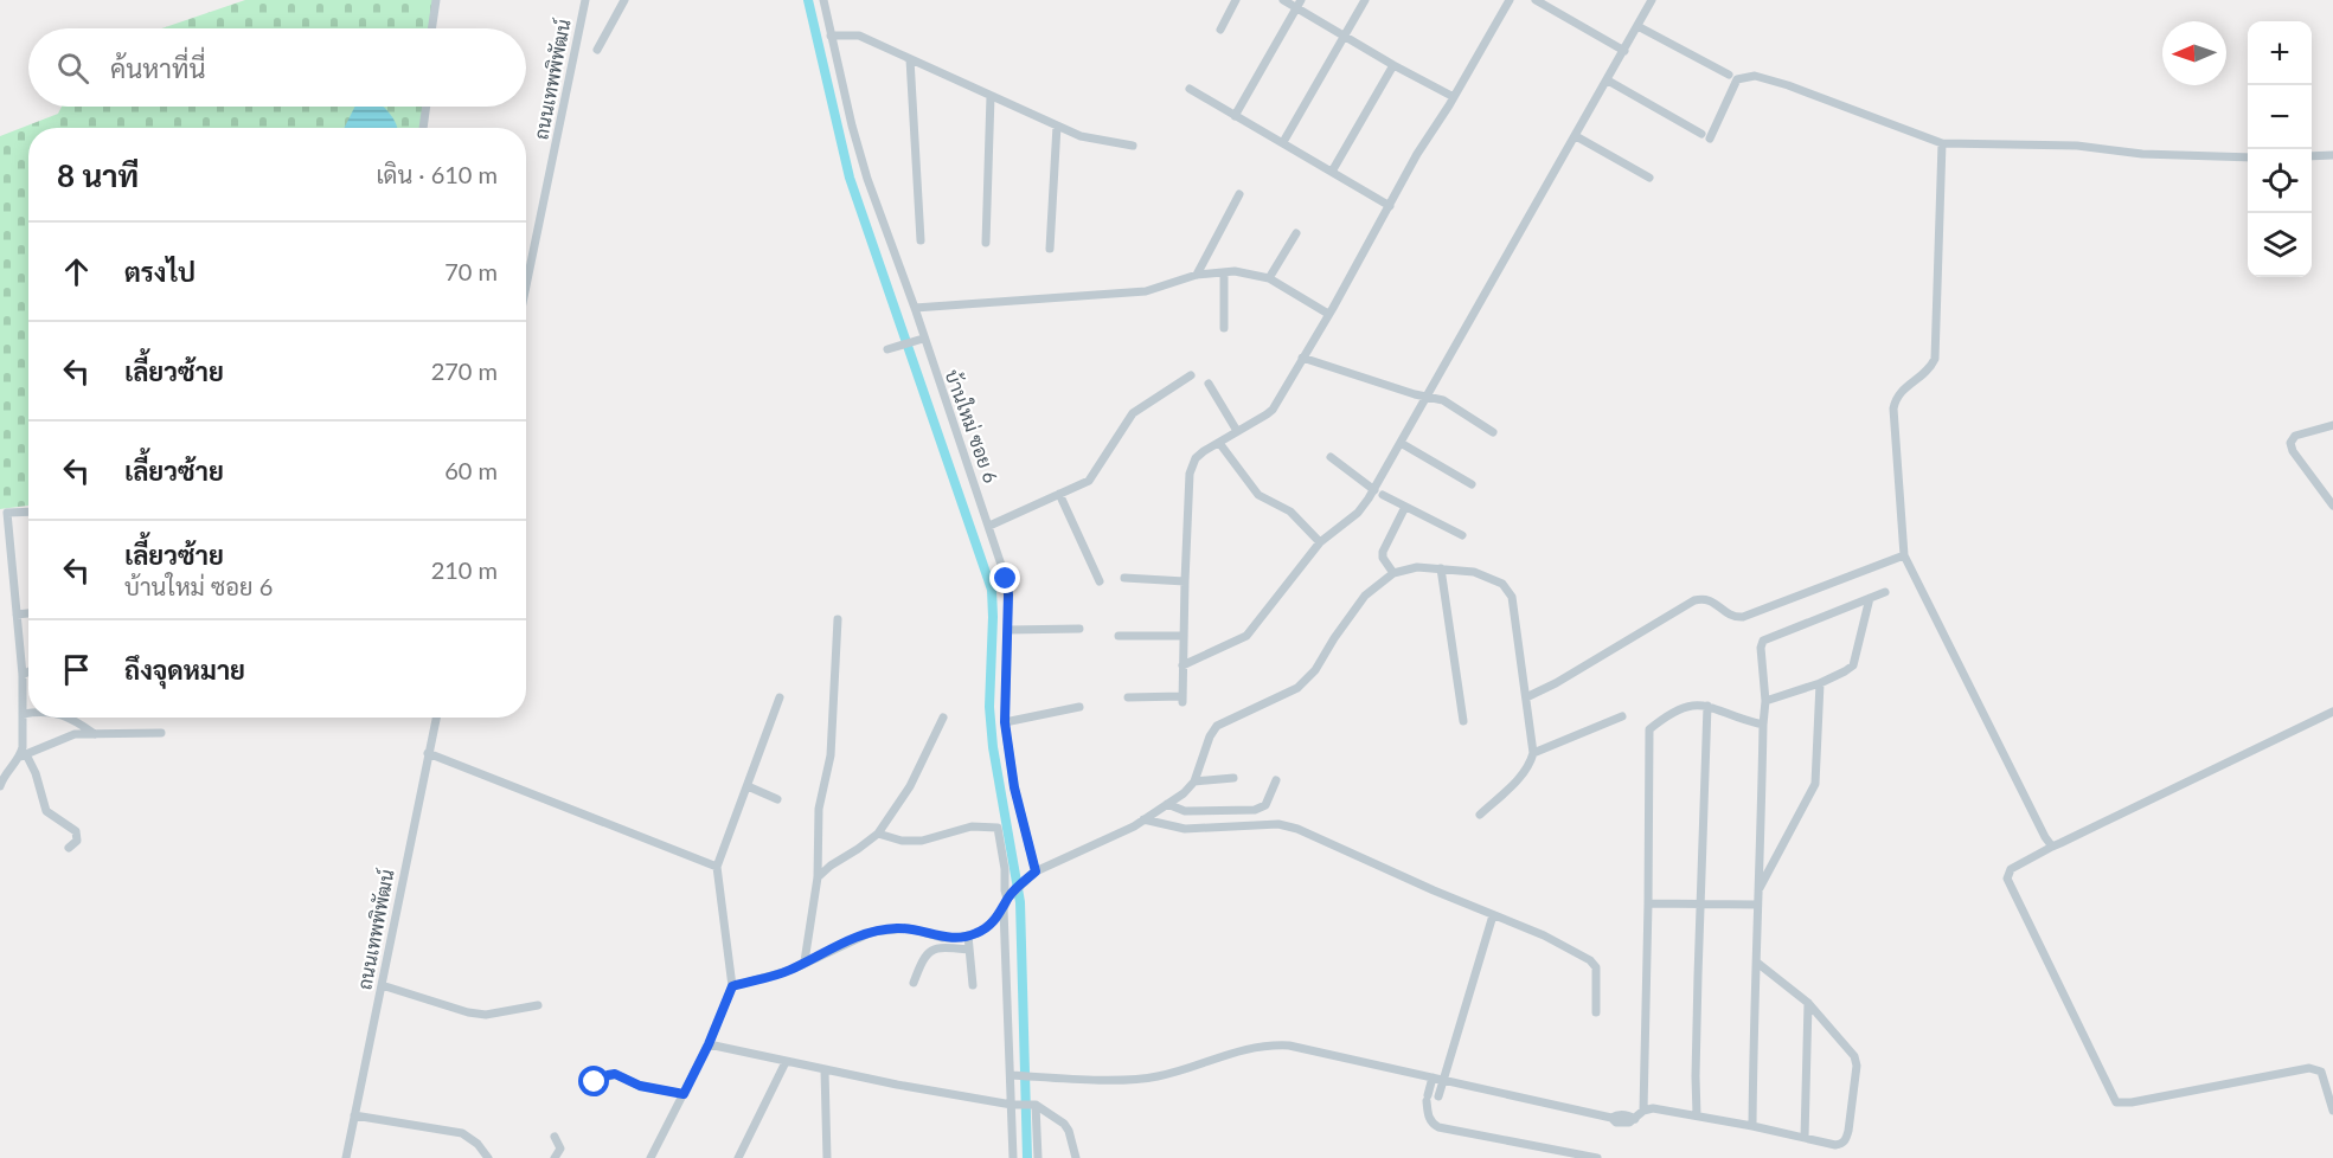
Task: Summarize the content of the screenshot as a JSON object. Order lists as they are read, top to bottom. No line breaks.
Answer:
{"streets":{"street":["ถนนเทพพิพัฒน์","บ้านใหม่ ซอย 6"]},"north":"left","page":{"map_buttons":["+","−"],"search":"ค้นหาที่นี่","heading":["8 นาที","เดิน · 610 m"],"list":[["ตรงไป","70 m"],["เลี้ยวซ้าย","270 m"],["เลี้ยวซ้าย","60 m"],["เลี้ยวซ้าย","บ้านใหม่ ซอย 6","210 m"],"ถึงจุดหมาย"]}}
